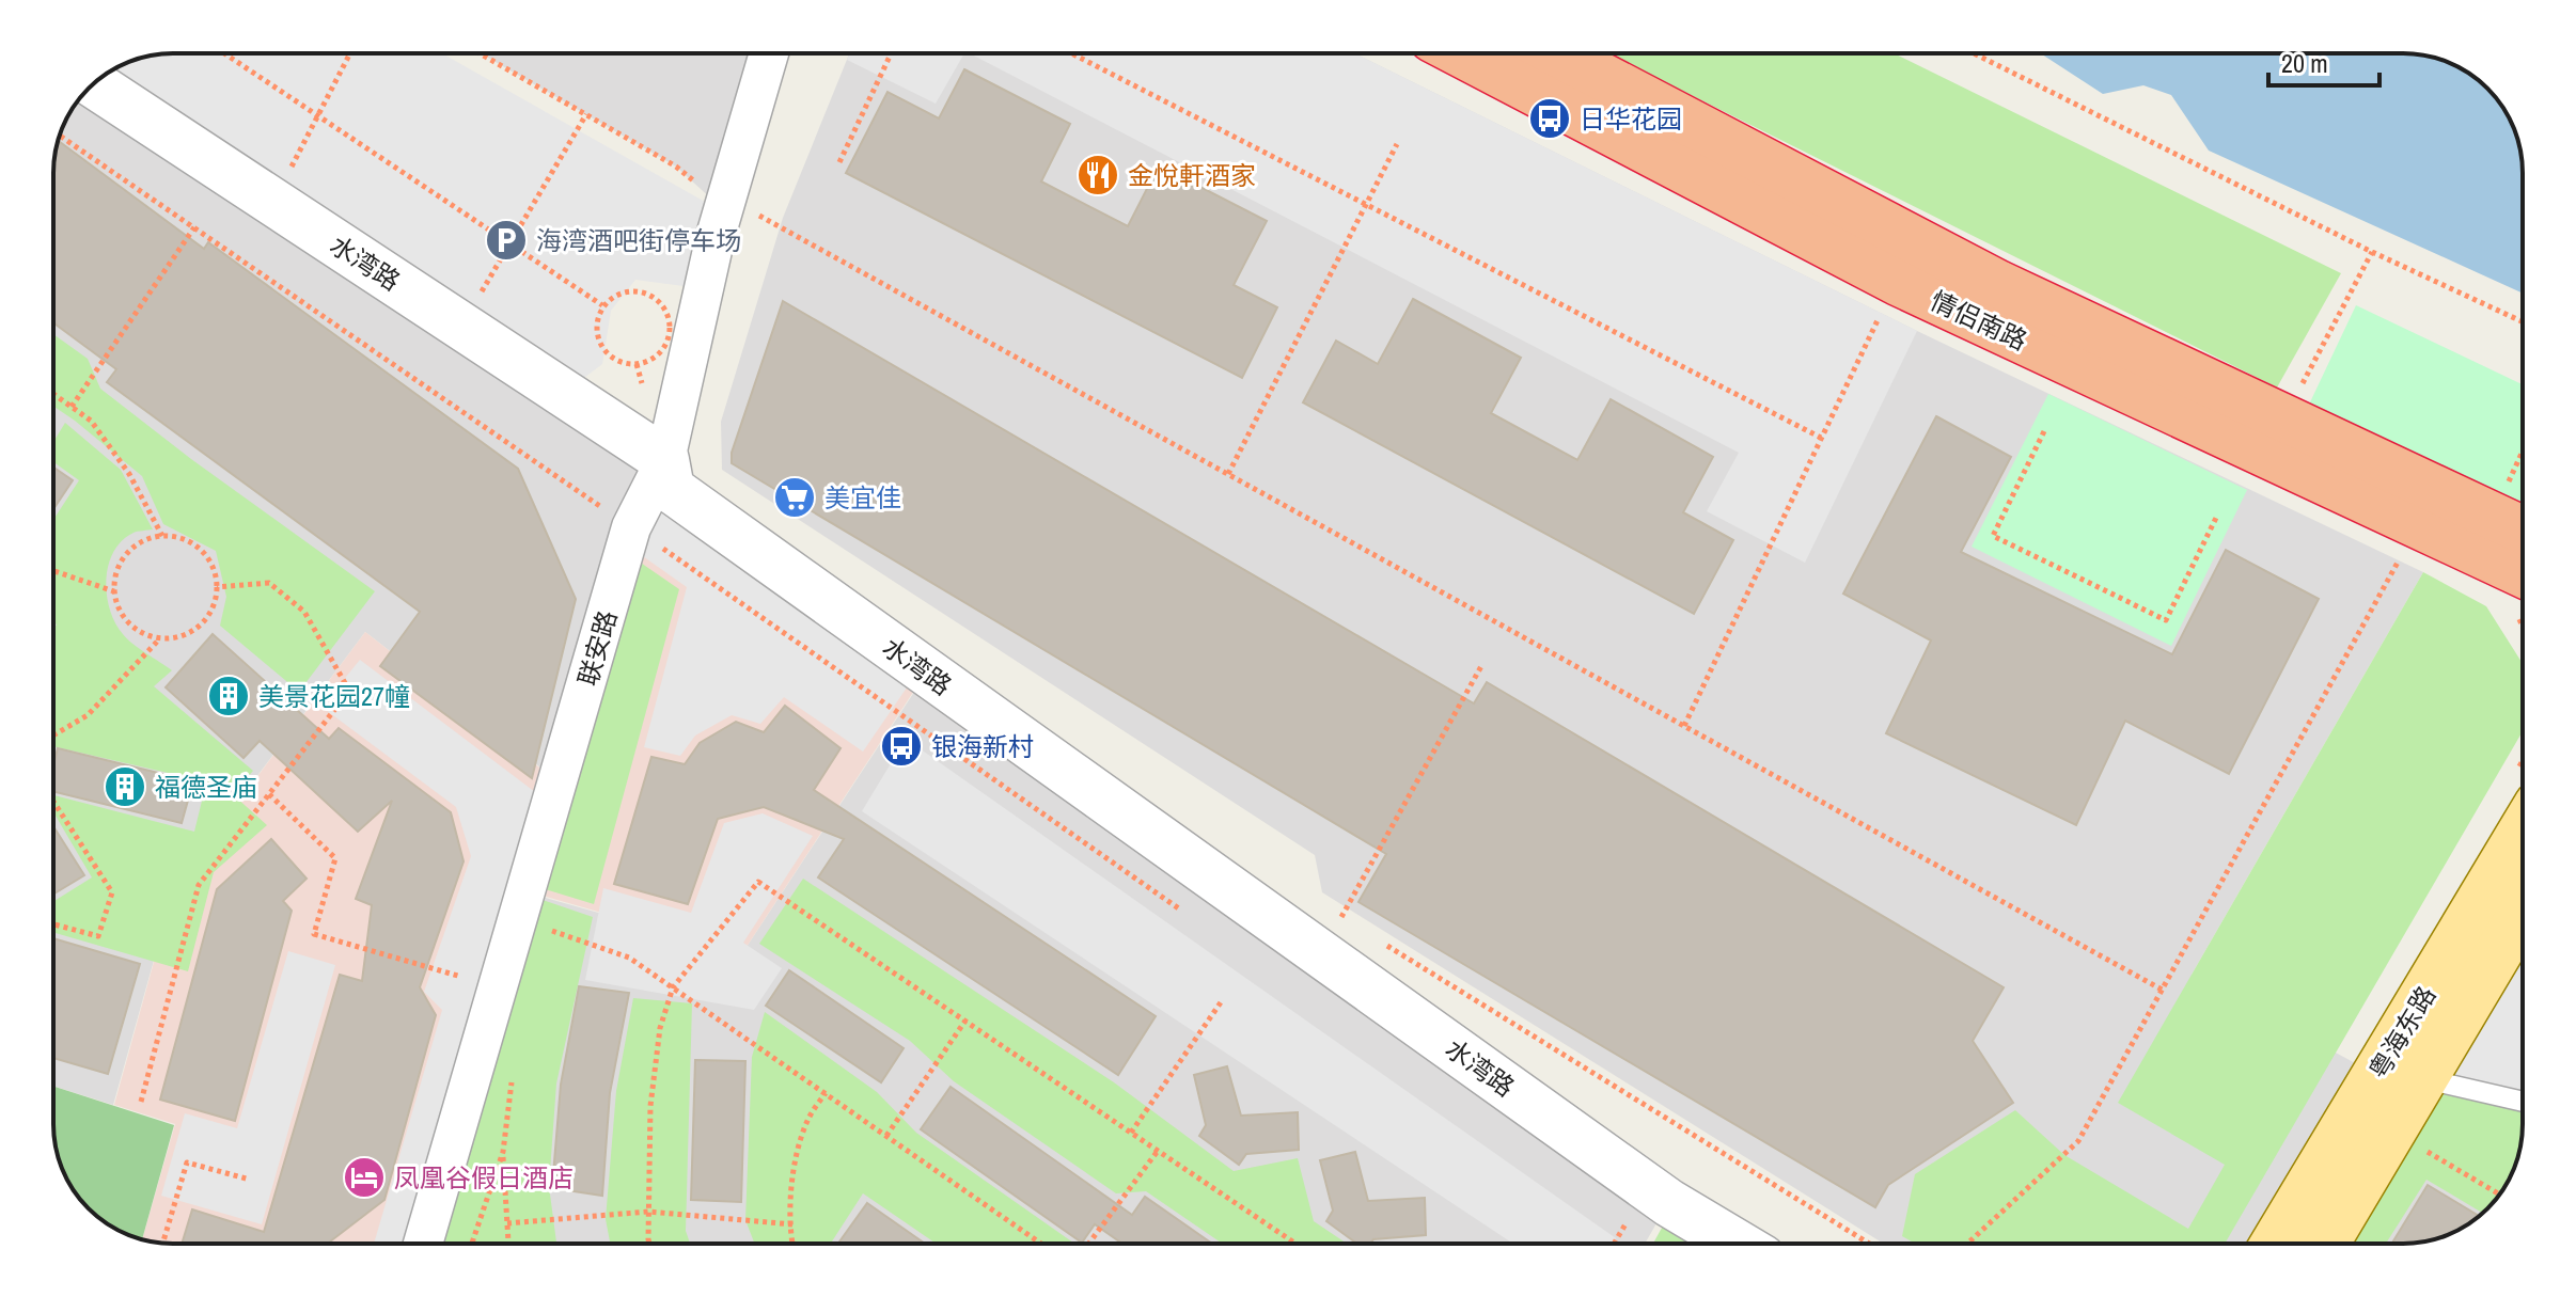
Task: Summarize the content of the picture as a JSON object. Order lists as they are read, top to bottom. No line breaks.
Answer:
{"streets":{"highway":["情侣南路"],"main road":["粤海东路"],"street":["水湾路","联安路"]},"crossings":[["水湾路","联安路"]],"places":{"bus stop":["日华花园","银海新村"],"restaurant":["金悅軒酒家"],"parking":["海湾酒吧街停车场"],"supermarket":["美宜佳"],"building":["美景花园27幢","福德圣庙"],"hotel":["凤凰谷假日酒店"]},"scale_bar":"20 m"}
